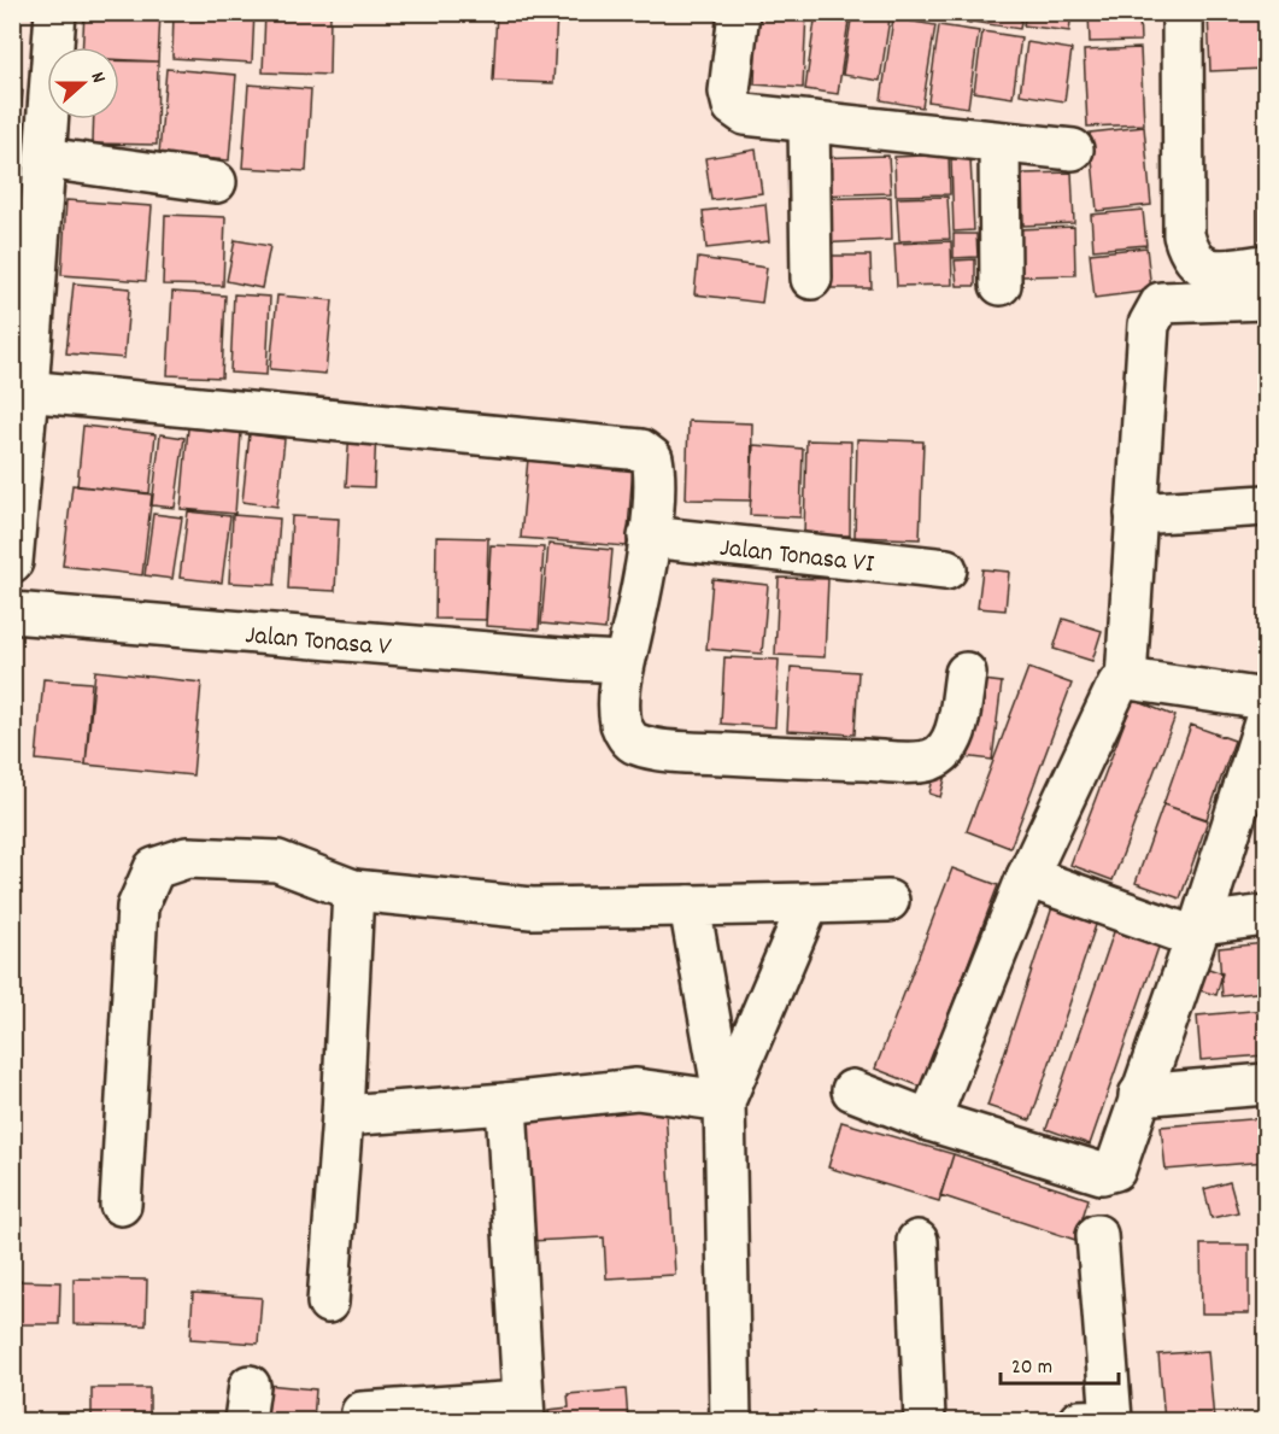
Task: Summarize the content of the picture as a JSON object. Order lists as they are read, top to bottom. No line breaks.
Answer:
{"streets":{"street":["Jalan Tonasa VI","Jalan Tonasa V"]},"scale_bar":"20 m","north":"right"}
